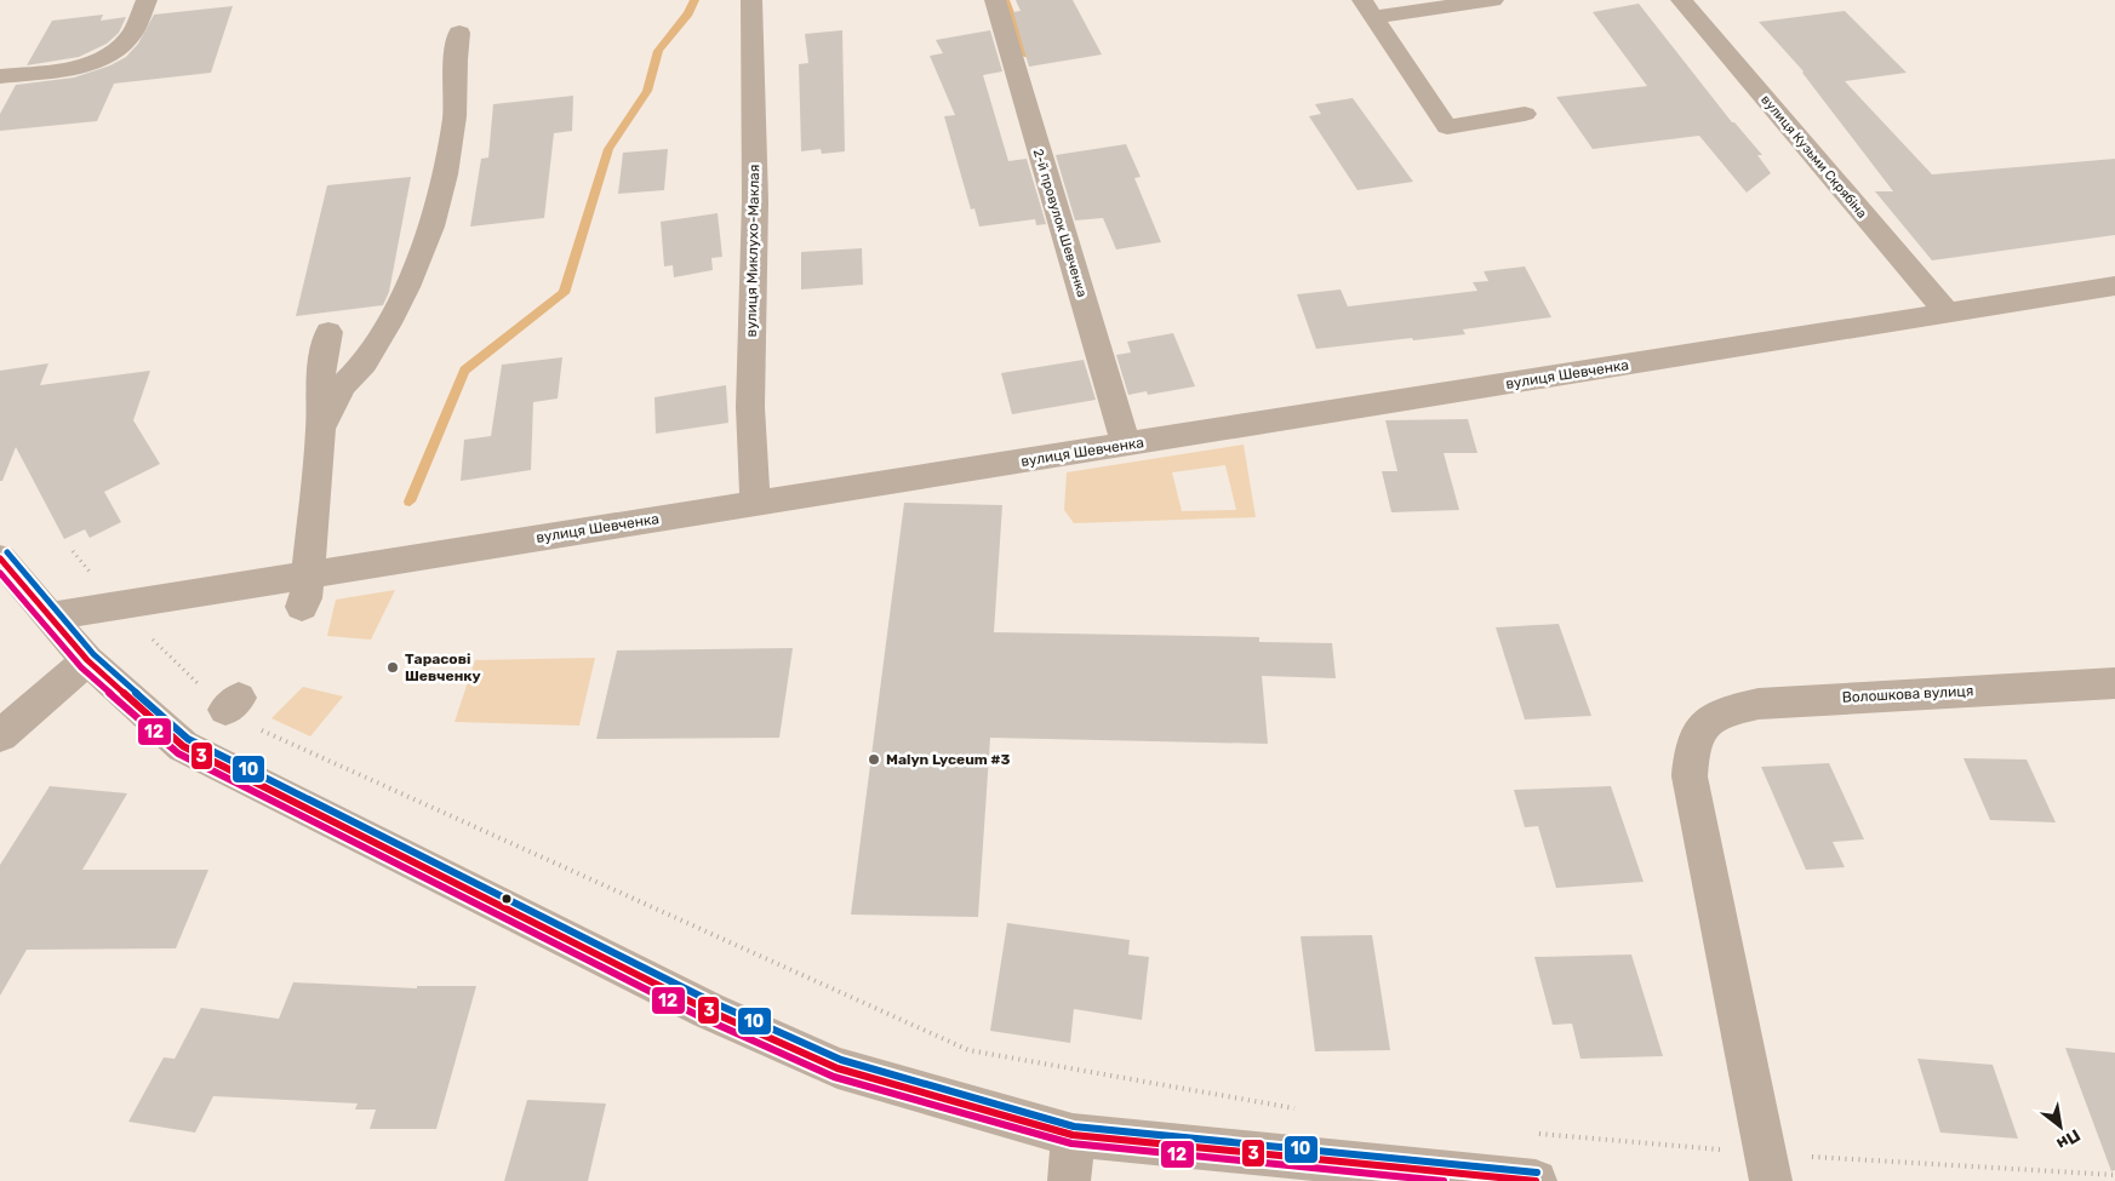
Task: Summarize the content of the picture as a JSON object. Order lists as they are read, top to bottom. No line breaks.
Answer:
{"streets":{"street":["вулиця Кузьми Скрябіна","2-й провулок Шевченка","вулиця Миклухо-Маклая","вулиця Шевченка","Волошкова вулиця"]},"crossings":[["вулиця Кузьми Скрябіна","вулиця Шевченка"],["2-й провулок Шевченка","вулиця Шевченка"],["вулиця Миклухо-Маклая","вулиця Шевченка"]],"places":["Тарасові Шевченку","Malyn Lyceum #3"],"lines":["transit line 10","transit line 3","transit line 12"],"north":"bottom right"}
